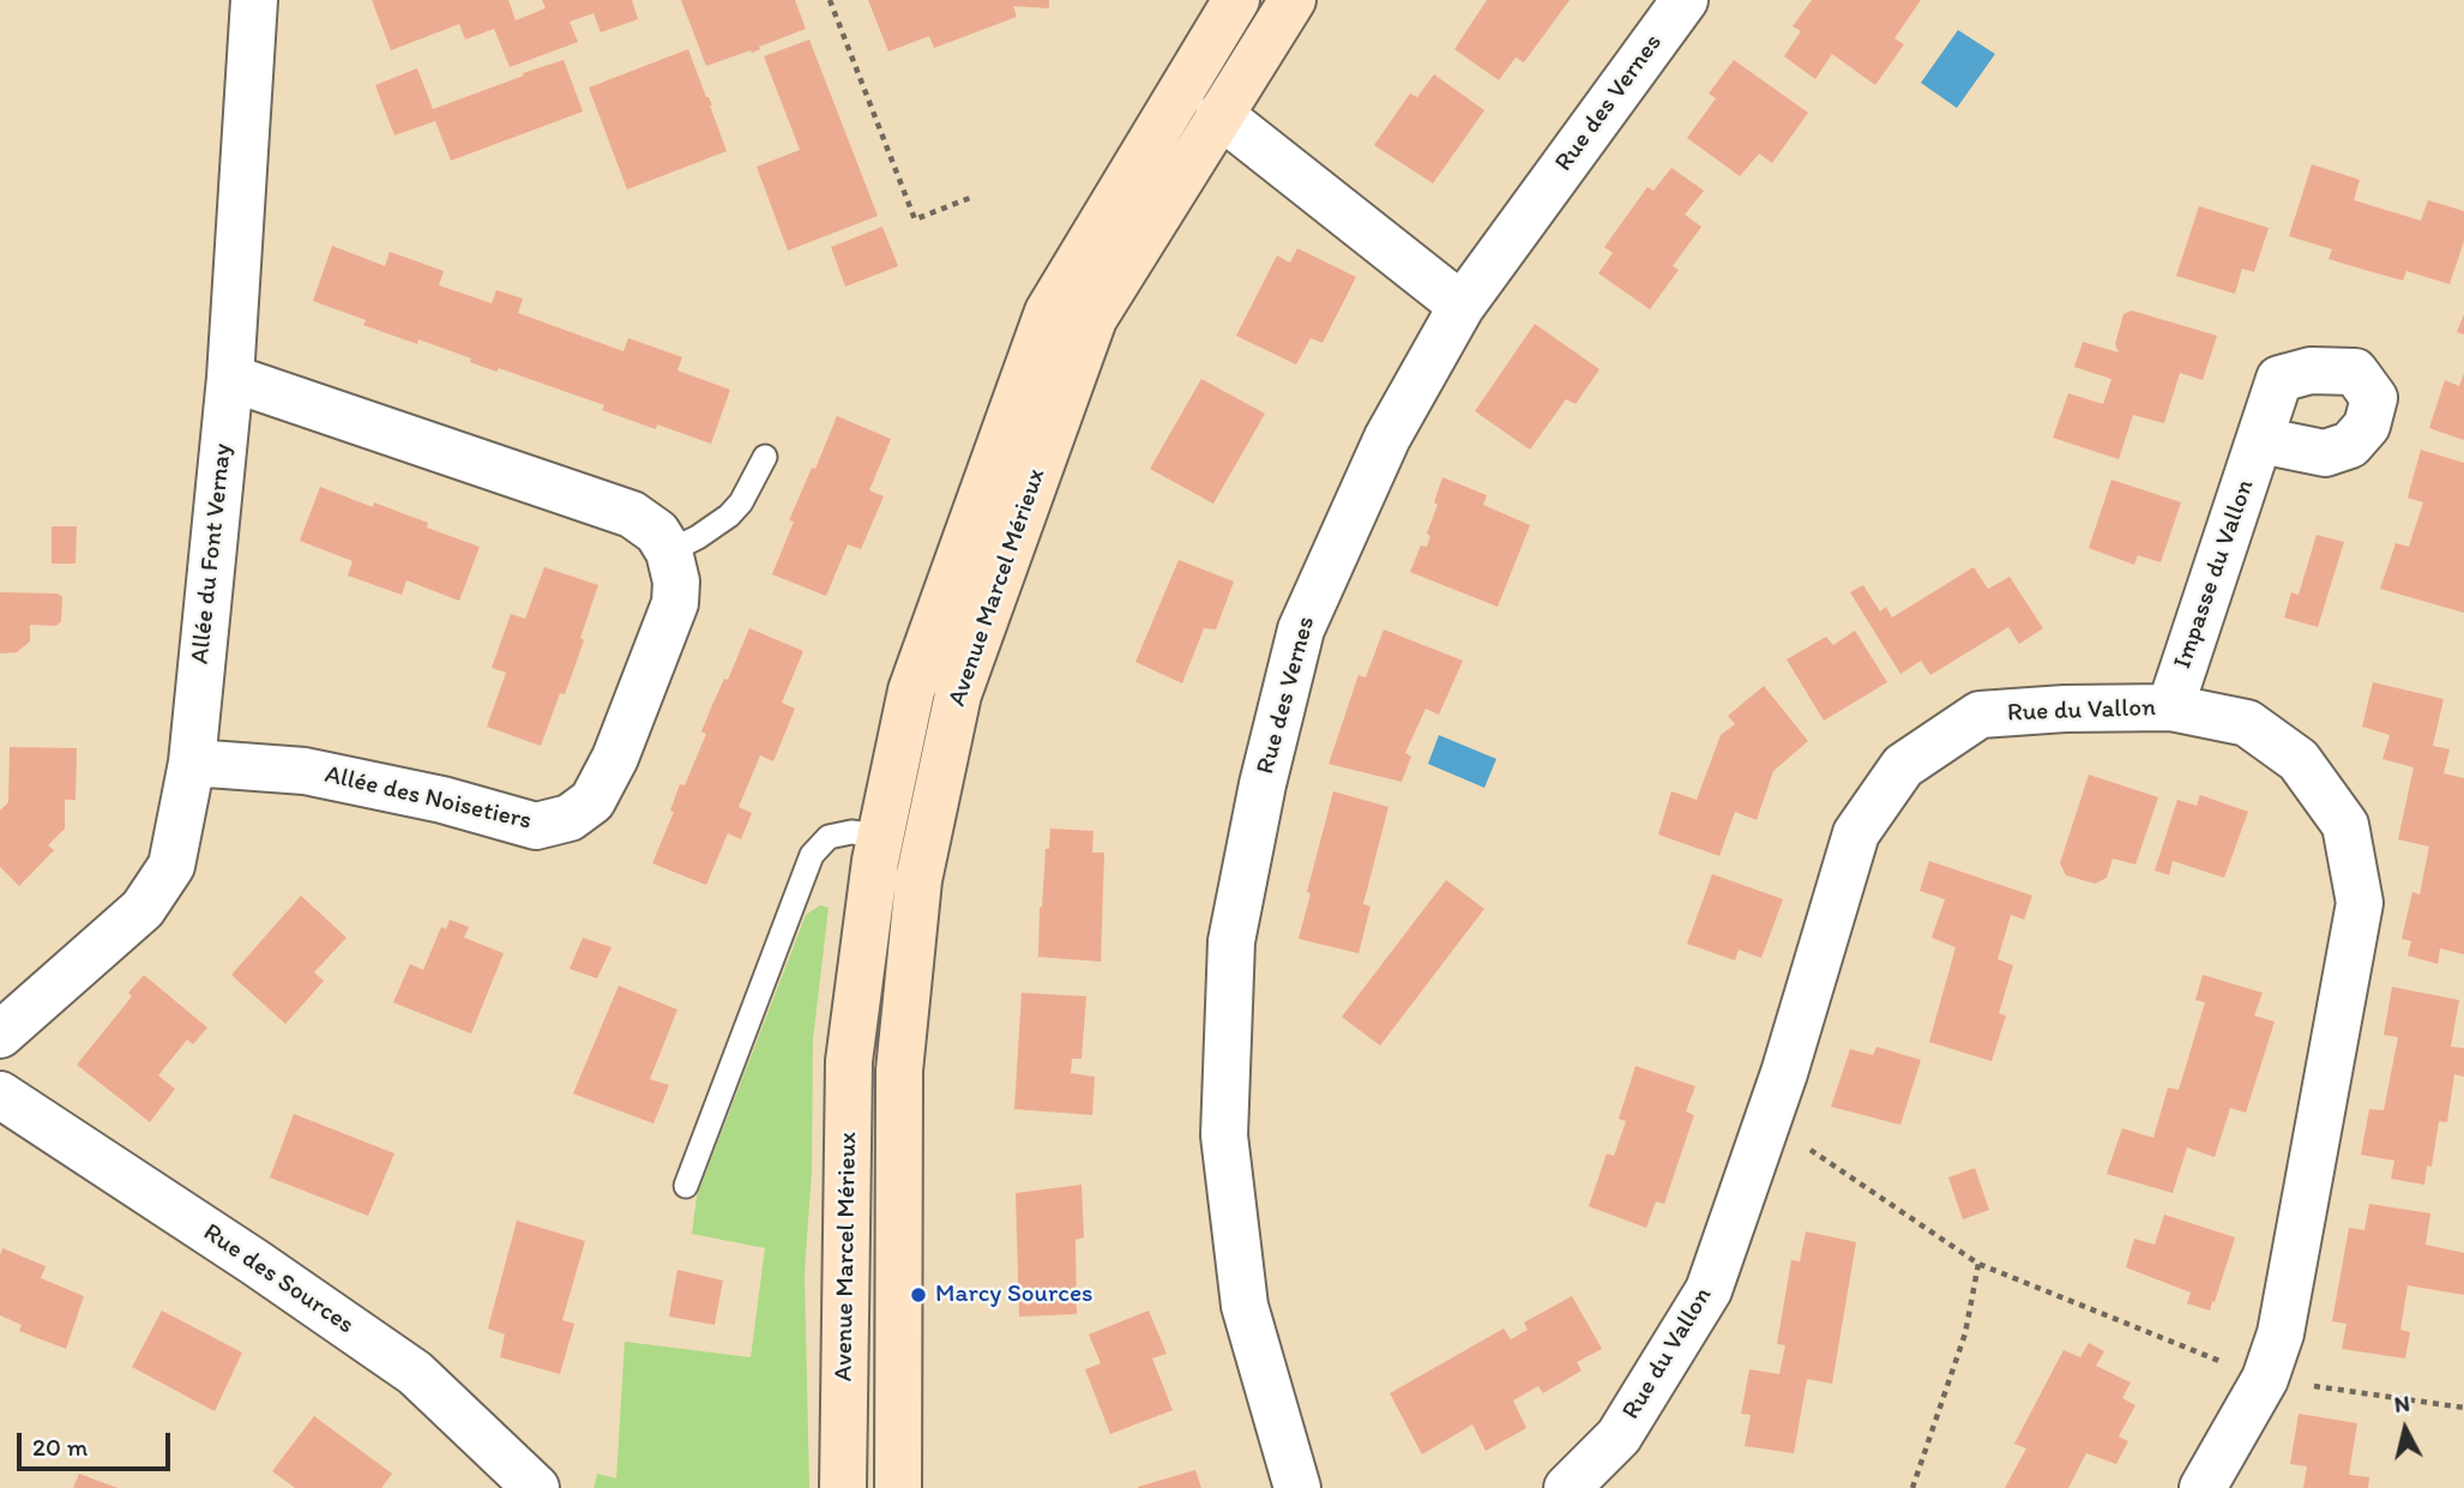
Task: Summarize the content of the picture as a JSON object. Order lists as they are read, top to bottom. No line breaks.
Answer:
{"streets":{"main road":["Avenue Marcel Mérieux"],"street":["Rue des Vernes","Allée du Font Vernay","Impasse du Vallon","Rue du Vallon","Allée des Noisetiers","Rue des Sources"]},"crossings":[["Allée du Font Vernay","Allée des Noisetiers"],["Impasse du Vallon","Rue du Vallon"]],"places":["Marcy Sources"],"scale_bar":"20 m","north":"top"}
